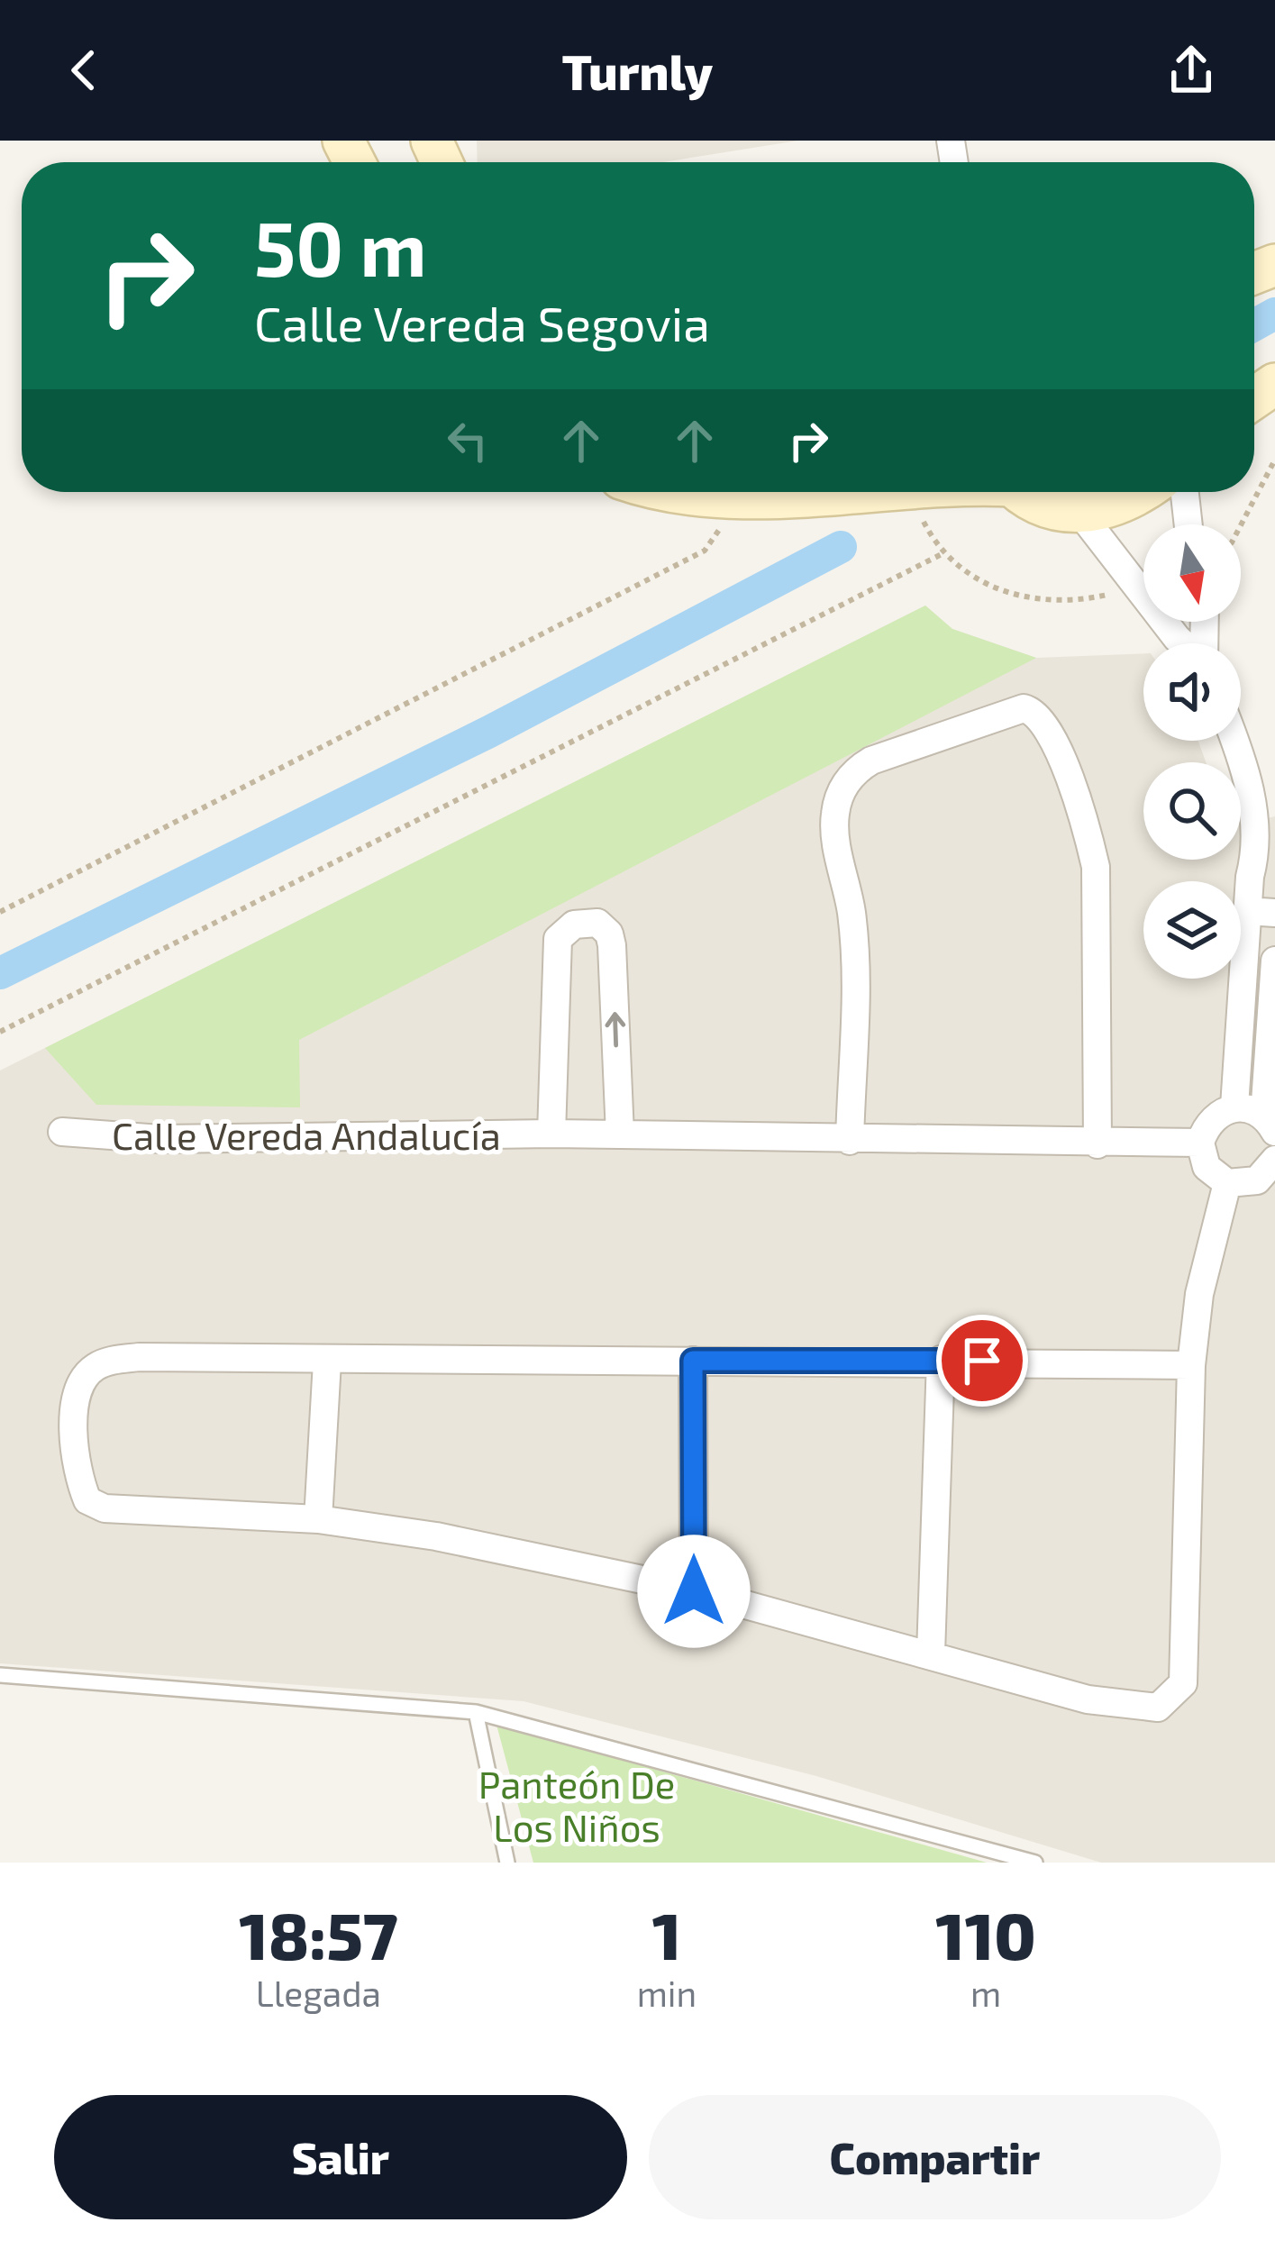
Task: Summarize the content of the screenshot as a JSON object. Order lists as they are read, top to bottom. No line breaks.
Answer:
{"streets":{"street":["Calle Vereda Andalucía"]},"parks":["Panteón De Los Niños"],"north":"bottom","page":{"header":"Turnly","turn":["50 m","Calle Vereda Segovia"],"eta":["18:57","Llegada","1","min","110","m"],"buttons":["Salir","Compartir"]}}
